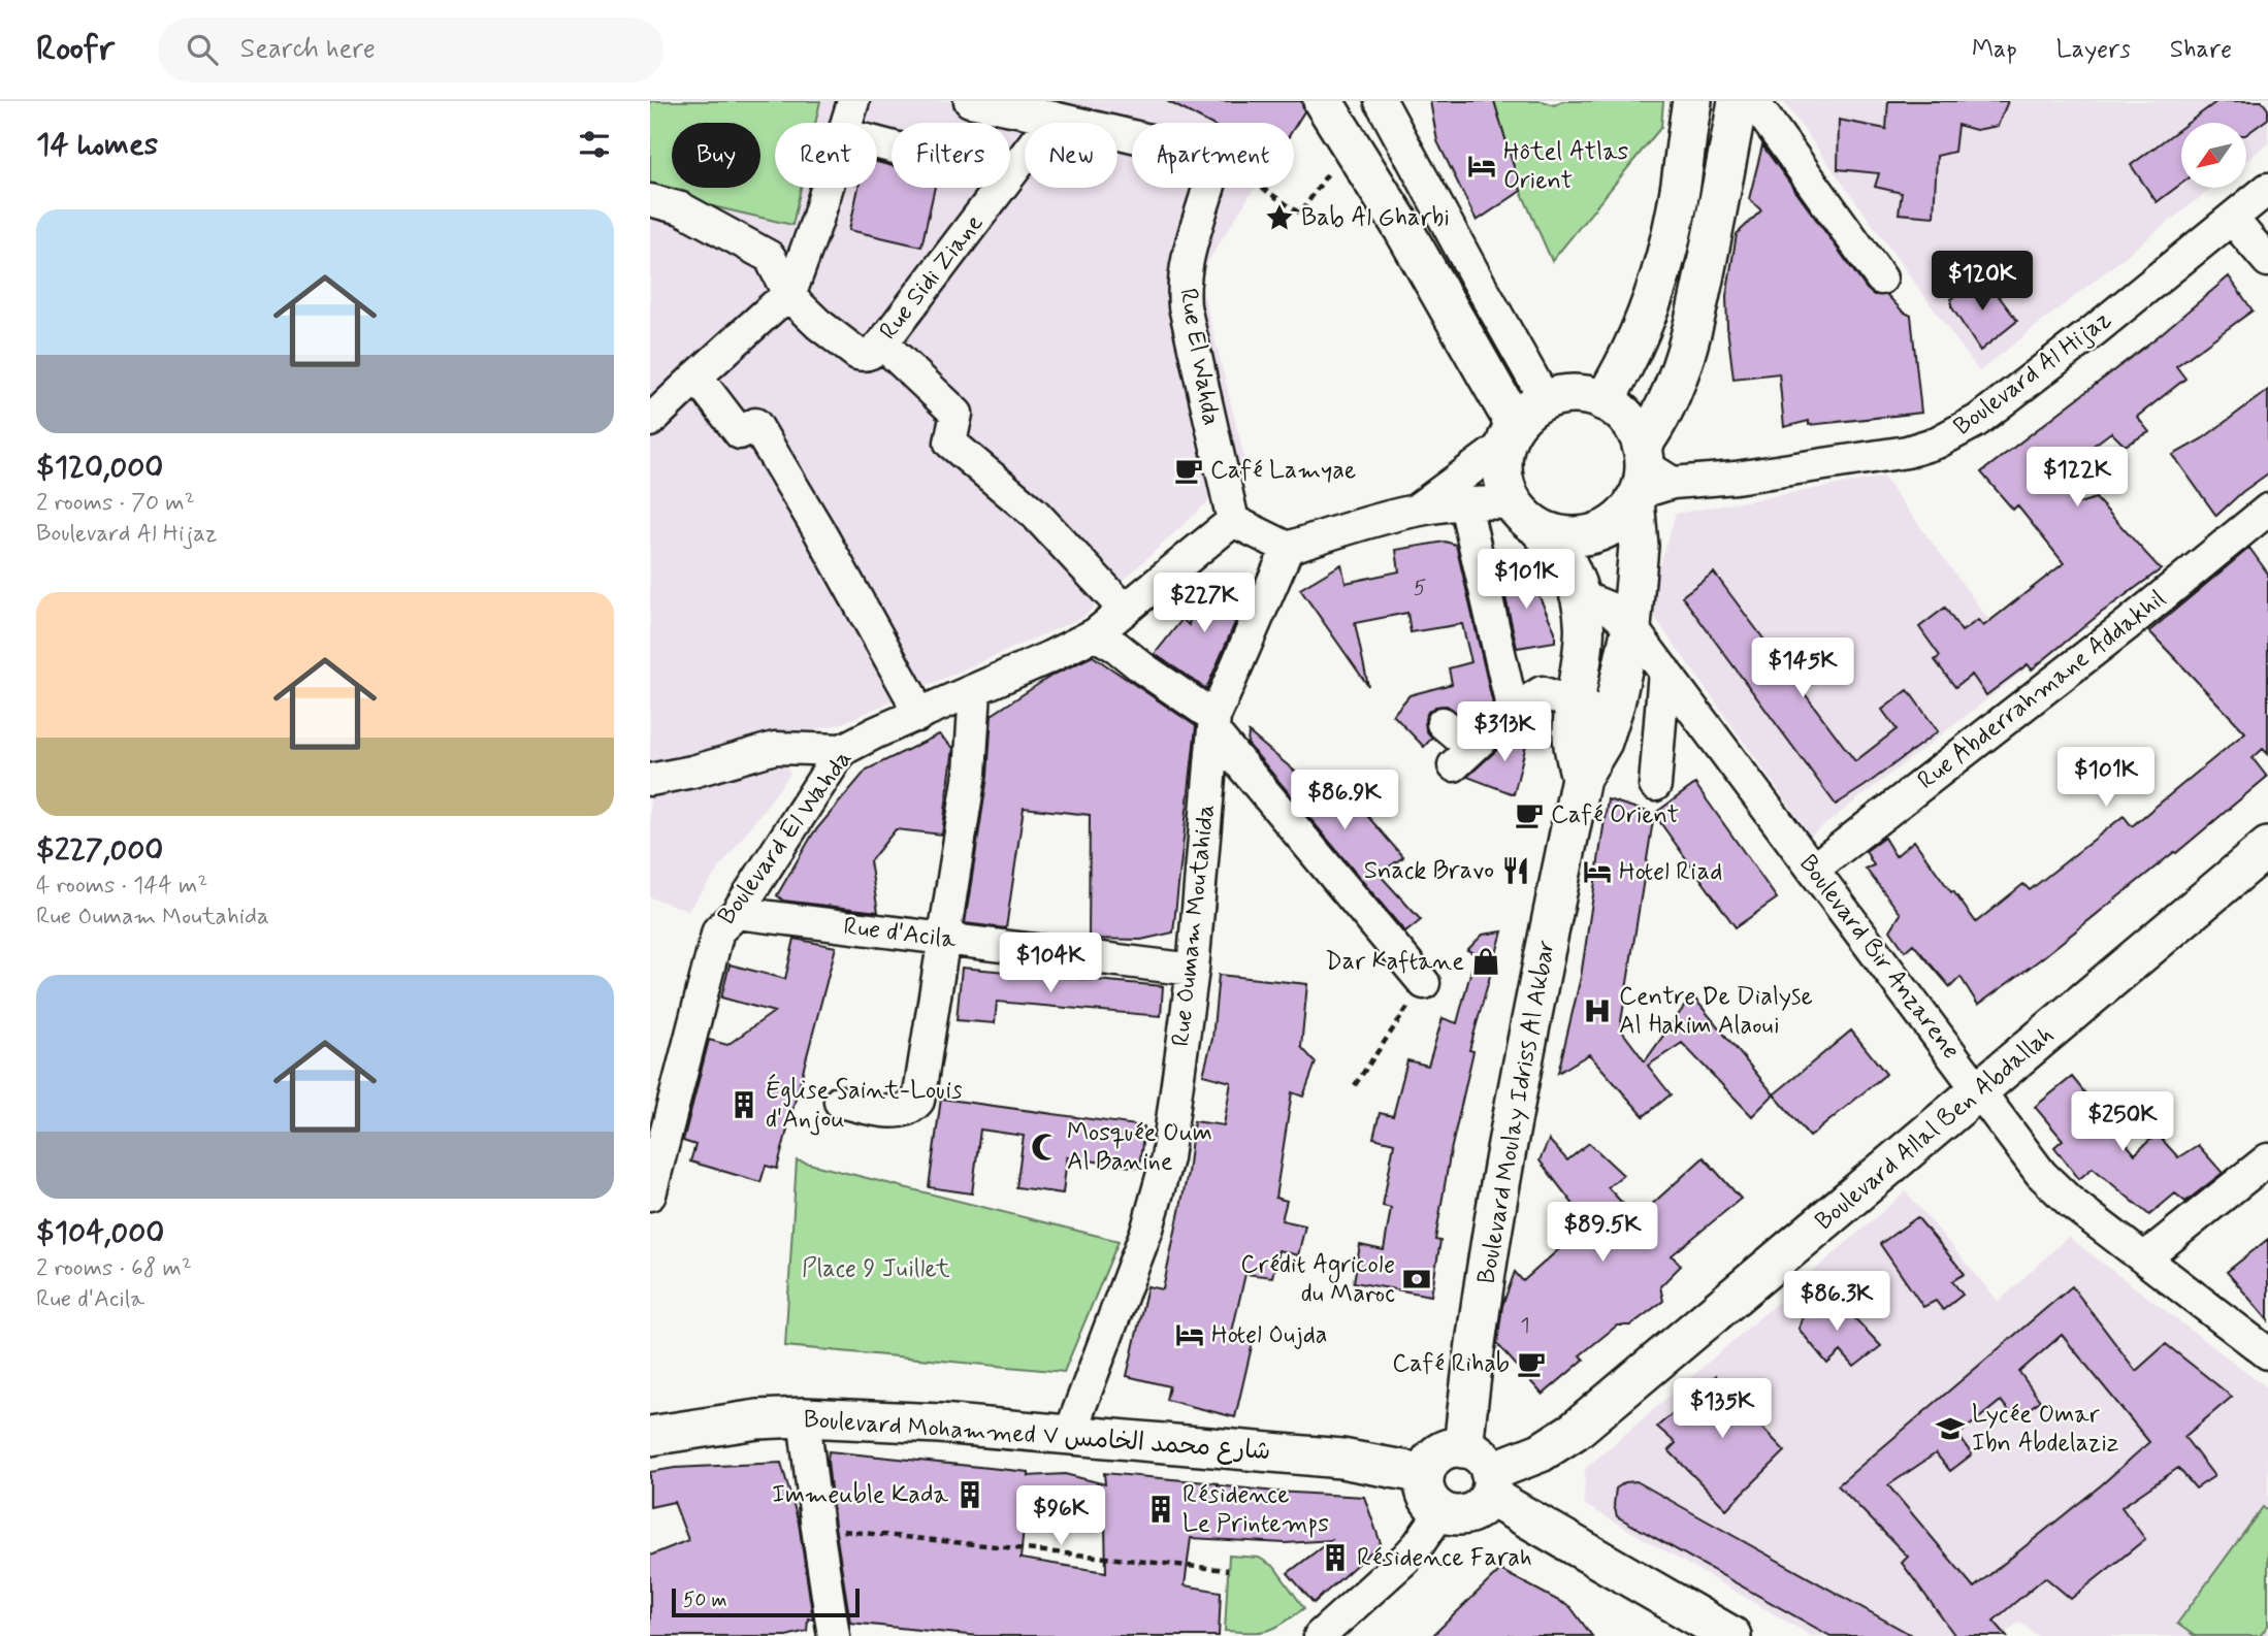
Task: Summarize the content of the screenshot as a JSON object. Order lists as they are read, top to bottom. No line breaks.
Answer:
{"streets":{"main road":["Boulevard Moulay Idriss Al Akbar","Boulevard Allal Ben Abdallah","Boulevard Mohammed V شارع محمد الخامس"],"street":["Rue Sidi Ziane","Rue El Wahda","Boulevard Al Hijaz","Rue Abderrahmane Addakhil","Boulevard El Wahda","Rue Oumam Moutahida","Rue d'Acila","Boulevard Bir Anzarene"]},"crossings":[["Rue El Wahda","Boulevard El Wahda"],["Boulevard Al Hijaz","Boulevard Moulay Idriss Al Akbar"],["Rue Abderrahmane Addakhil","Boulevard Bir Anzarene"],["Boulevard El Wahda","Rue d'Acila"],["Rue Oumam Moutahida","Rue d'Acila"],["Rue Oumam Moutahida","Boulevard Mohammed V شارع محمد الخامس"],["Boulevard Bir Anzarene","Boulevard Moulay Idriss Al Akbar"],["Boulevard Bir Anzarene","Boulevard Allal Ben Abdallah"],["Boulevard Moulay Idriss Al Akbar","Boulevard Allal Ben Abdallah"],["Boulevard Moulay Idriss Al Akbar","Boulevard Mohammed V شارع محمد الخامس"],["Boulevard Allal Ben Abdallah","Boulevard Mohammed V شارع محمد الخامس"]],"parks":["Place 9 Juillet"],"places":{"hotel":["Hôtel Atlas Orient","Hotel Riad","Hotel Oujda"],"place":["Bab Al Gharbi"],"cafe":["Café Lamyae","Café Orient","Café Rihab"],"restaurant":["Snack Bravo"],"shop":["Dar Kaftane"],"hospital":["Centre De Dialyse Al Hakim Alaoui"],"building":["Église Saint-Louis d'Anjou","Immeuble Kada","Résidence Le Printemps","Résidence Farah"],"mosque":["Mosquée Oum Al Banine"],"bank":["Crédit Agricole du Maroc"],"school or university":["Lycée Omar Ibn Abdelaziz"]},"house_numbers":["5","1"],"scale_bar":"50 m","north":"bottom left","page":{"header":"Roofr","search":"Search here","nav":["Map","Layers","Share"],"heading":"14 homes","chip":["Buy","Rent","Filters","New","Apartment"],"list":[{"name":"$120,000","note":"2 rooms · 70 m² · Boulevard Al Hijaz"},{"name":"$227,000","note":"4 rooms · 144 m² · Rue Oumam Moutahida"},{"name":"$104,000","note":"2 rooms · 68 m² · Rue d'Acila"}],"price":["$120K","$122K","$101K","$227K","$145K","$313K","$101K","$86.9K","$104K","$250K","$89.5K","$86.3K","$135K","$96K"],"scale":"50 m"}}
